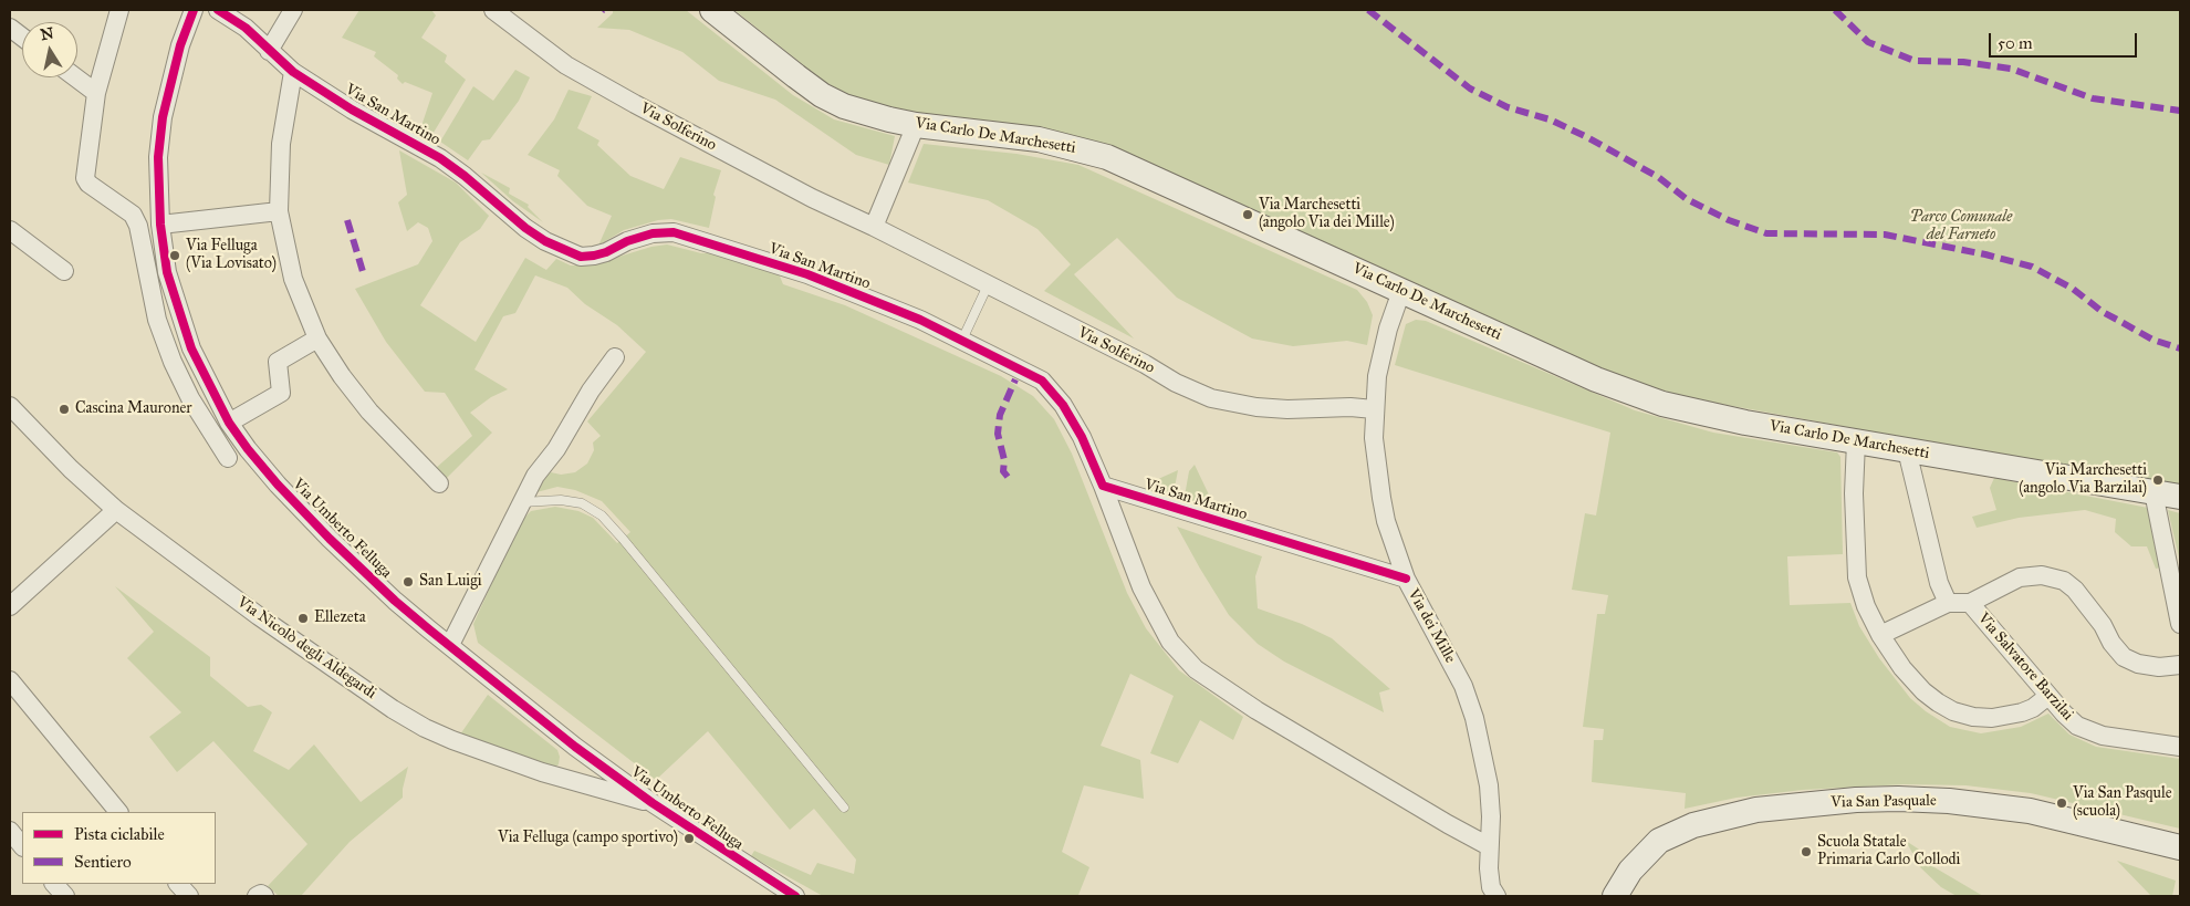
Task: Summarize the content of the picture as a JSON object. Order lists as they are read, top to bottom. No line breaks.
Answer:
{"streets":{"main road":["Via Carlo De Marchesetti","Via San Pasquale"],"street":["Via San Martino","Via Solferino","Via Umberto Felluga","Via dei Mille","Via Nicolò degli Aldegardi","Via Salvatore Barzilai"]},"crossings":[["Via San Martino","Via dei Mille"],["Via Solferino","Via dei Mille"],["Via Carlo De Marchesetti","Via dei Mille"],["Via Umberto Felluga","Via Nicolò degli Aldegardi"]],"parks":["Parco Comunale del Farneto"],"places":["Via Marchesetti (angolo Via dei Mille)","Via Felluga (Via Lovisato)","Cascina Mauroner","Via Marchesetti (angolo Via Barzilai)","San Luigi","Ellezeta","Via San Pasqule (scuola)","Via Felluga (campo sportivo)","Scuola Statale Primaria Carlo Collodi"],"legend":["Pista ciclabile","Sentiero"],"scale_bar":"50 m","north":"top"}
